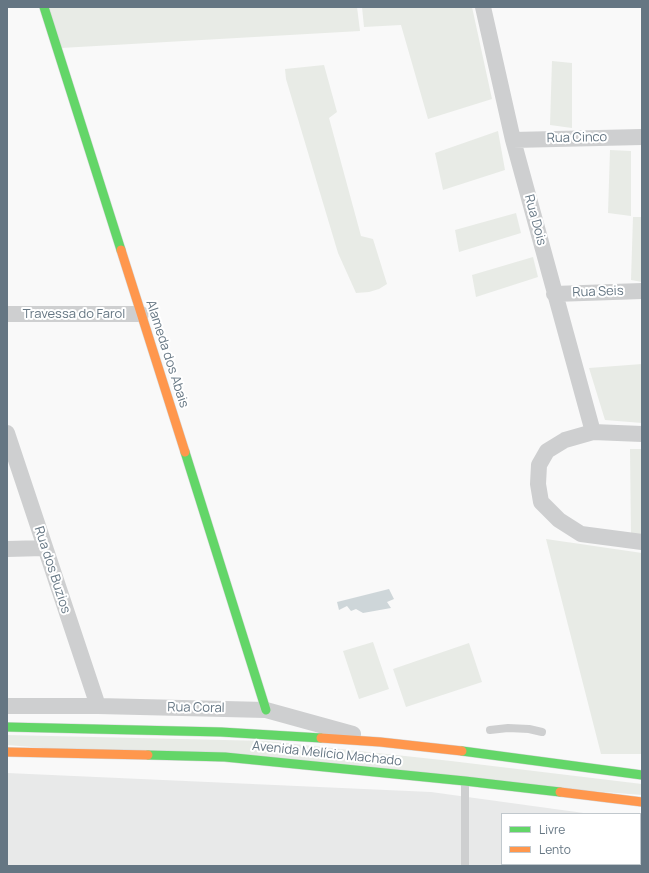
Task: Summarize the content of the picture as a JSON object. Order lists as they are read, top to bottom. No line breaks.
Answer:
{"streets":{"main road":["Alameda dos Abais","Avenida Melício Machado"],"street":["Rua Cinco","Rua Dois","Rua Seis","Travessa do Farol","Rua dos Buzios","Rua Coral"]},"crossings":[["Rua Cinco","Rua Dois"],["Rua Dois","Rua Seis"],["Travessa do Farol","Alameda dos Abais"],["Alameda dos Abais","Rua Coral"],["Rua dos Buzios","Rua Coral"],["Rua Coral","Avenida Melício Machado"]],"legend":["Livre","Lento"]}
